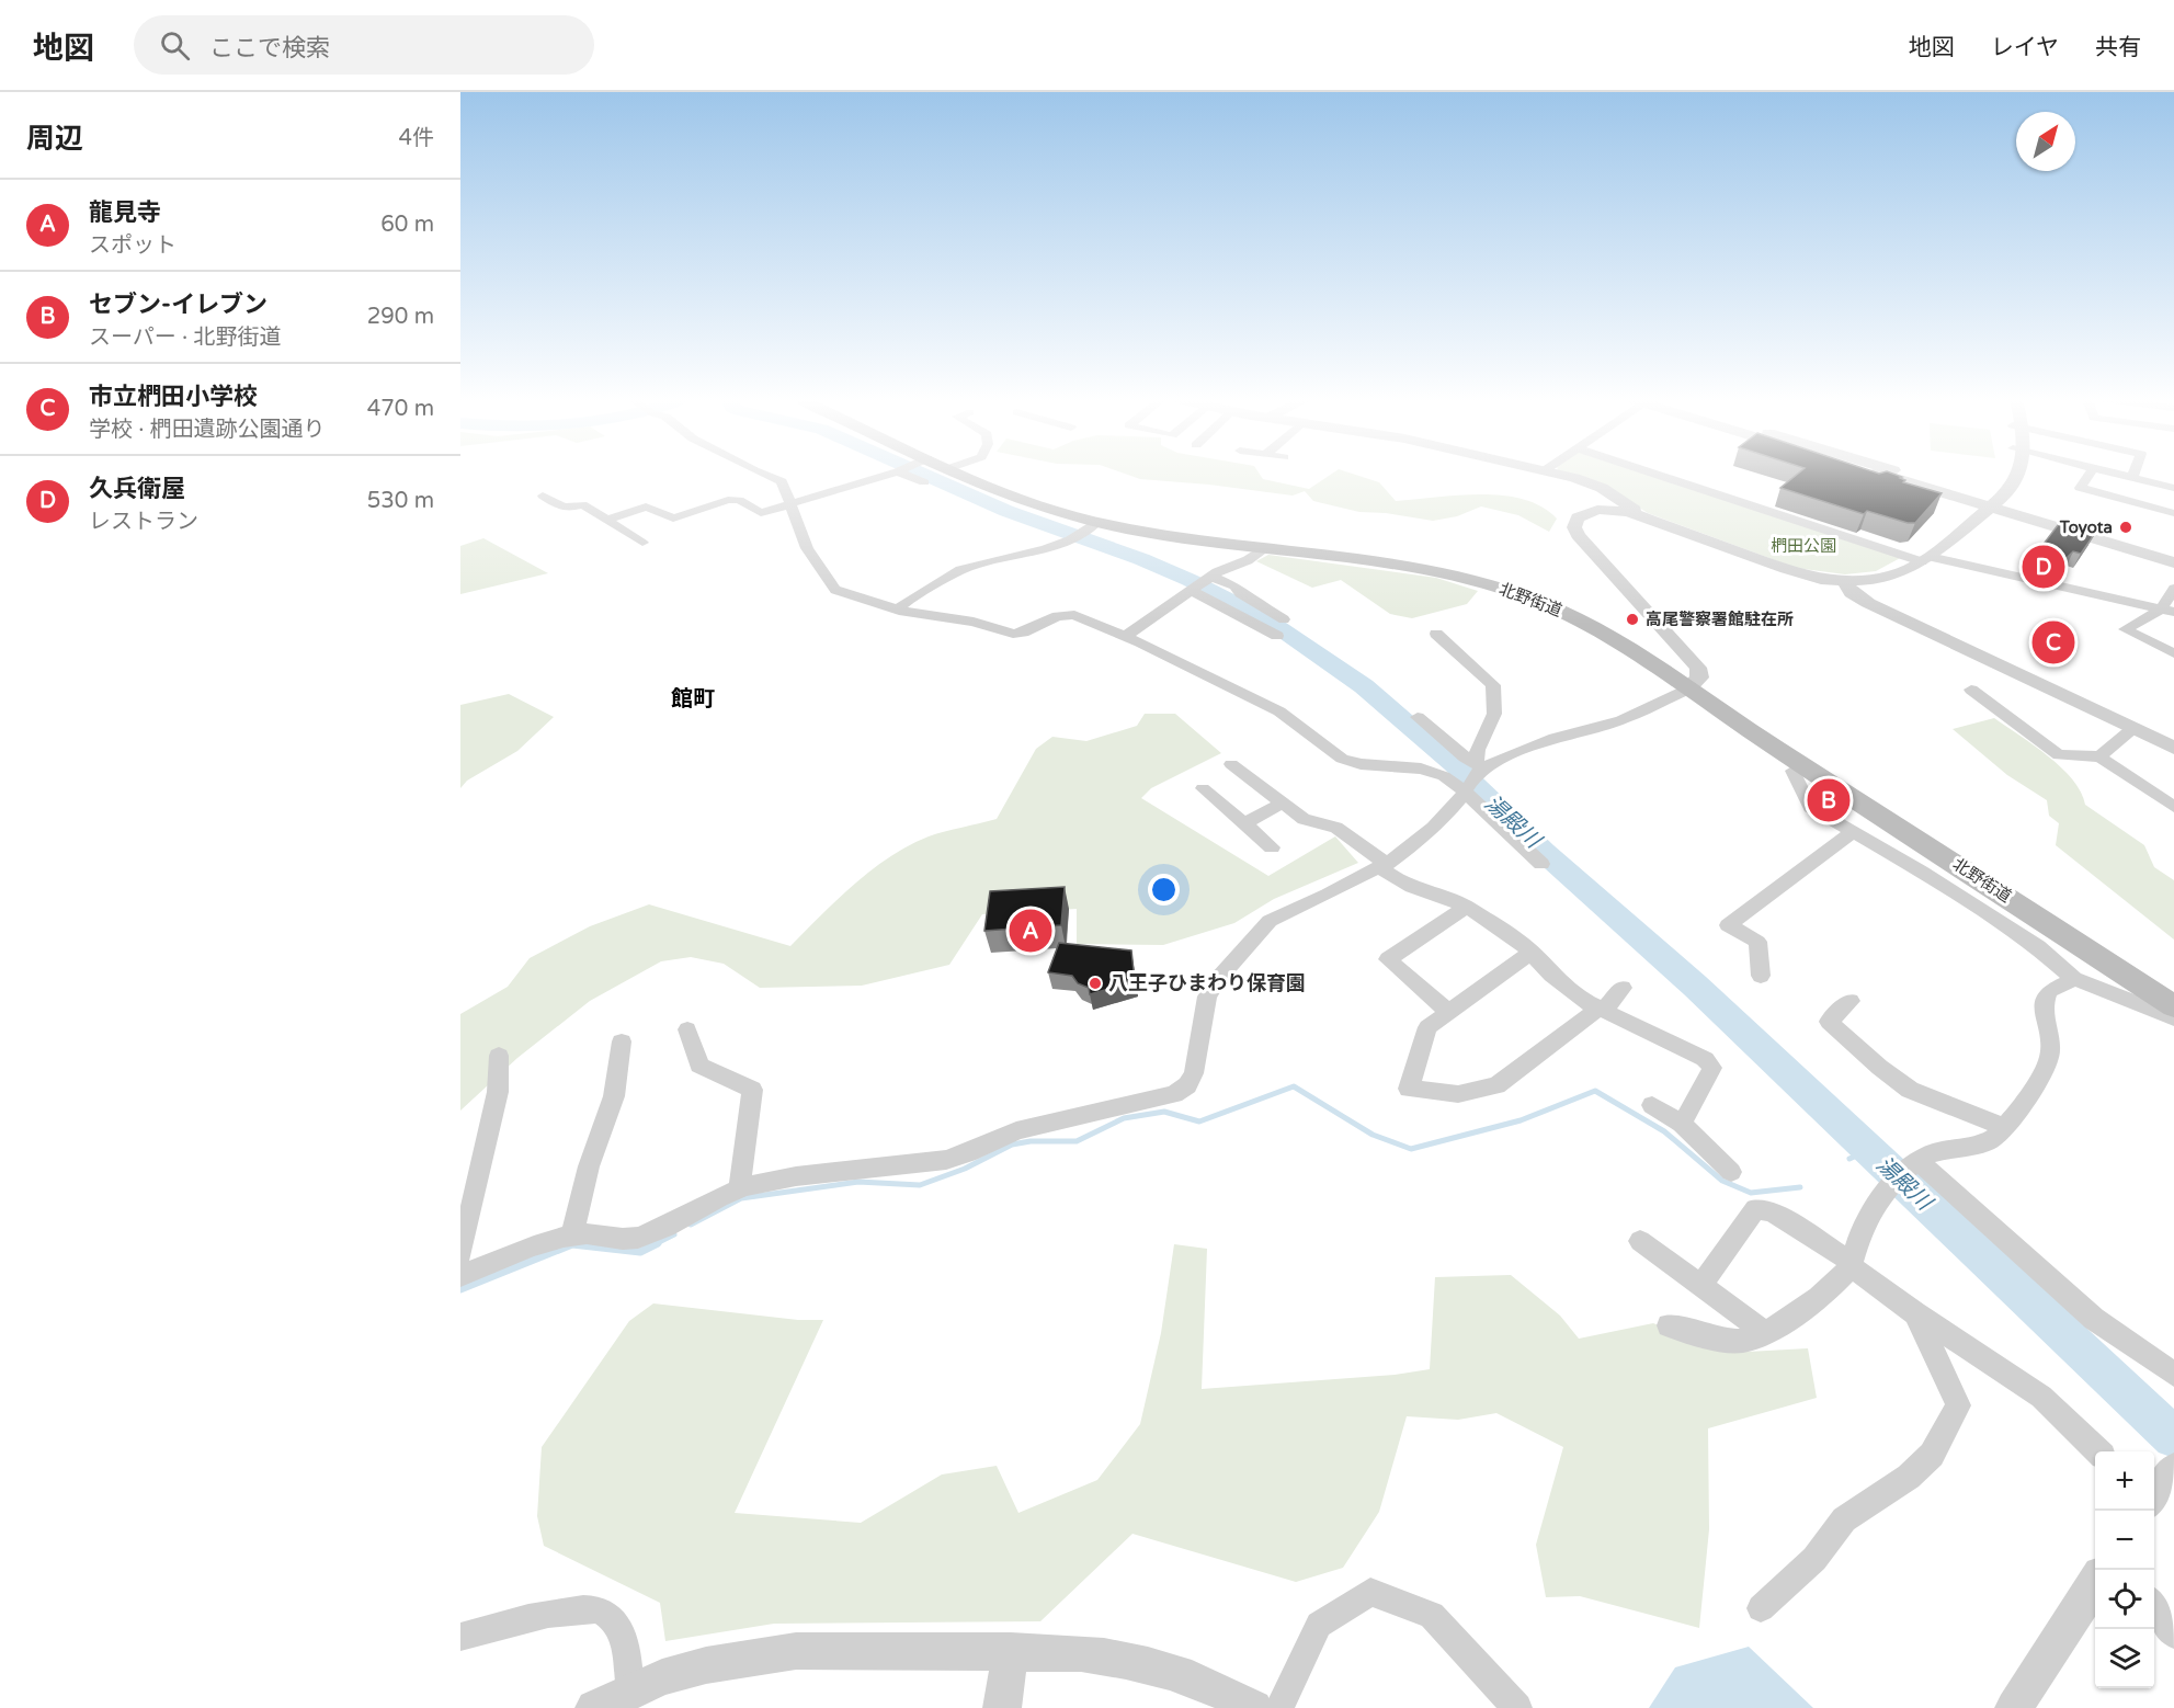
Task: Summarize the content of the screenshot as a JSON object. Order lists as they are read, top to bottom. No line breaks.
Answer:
{"streets":{"main road":["北野街道"]},"districts":["館町"],"water":["湯殿川"],"parks":["椚田公園"],"places":["Toyota","高尾警察署館駐在所","八王子ひまわり保育園"],"north":"top right","page":{"header":"地図","search":"ここで検索","nav":["地図","レイヤ","共有"],"heading":["周辺","4件"],"list":[{"mark":"A","name":"龍見寺","note":"スポット","value":"60 m"},{"mark":"B","name":"セブン-イレブン","note":"スーパー · 北野街道","value":"290 m"},{"mark":"C","name":"市立椚田小学校","note":"学校 · 椚田遺跡公園通り","value":"470 m"},{"mark":"D","name":"久兵衛屋","note":"レストラン","value":"530 m"}],"pins":["D","C","B","A"],"map_buttons":["+","−"]}}
